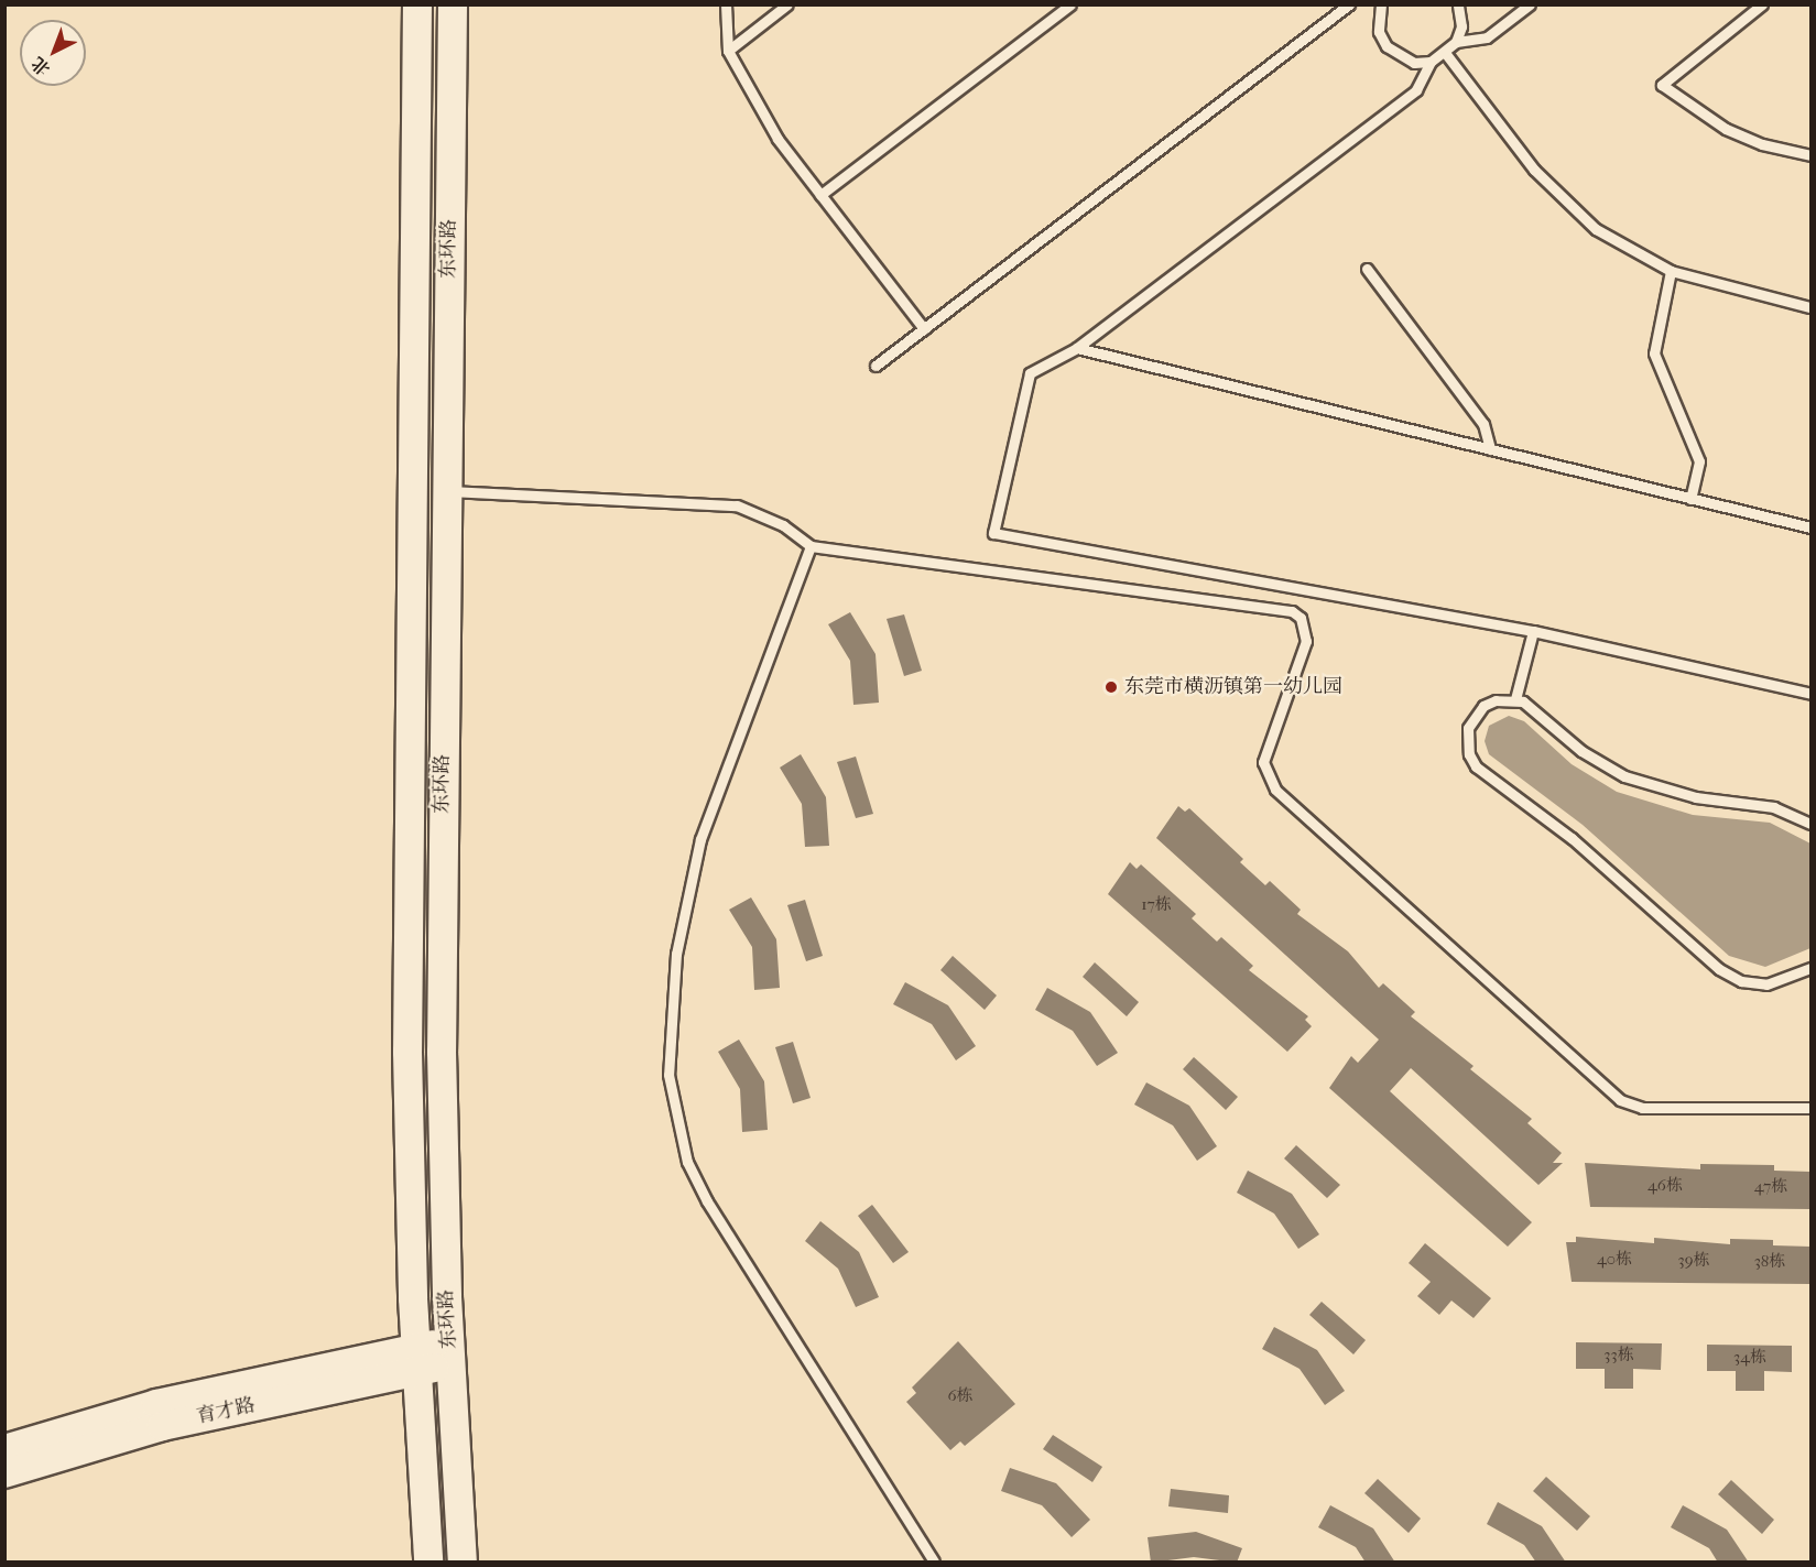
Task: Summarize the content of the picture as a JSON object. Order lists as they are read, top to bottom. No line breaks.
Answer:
{"streets":{"main road":["东环路","育才路"]},"crossings":[["东环路","育才路"]],"places":["东莞市横沥镇第一幼儿园"],"house_numbers":["17栋","46栋","47栋","40栋","39栋","38栋","33栋","34栋","6栋"],"north":"bottom left"}
